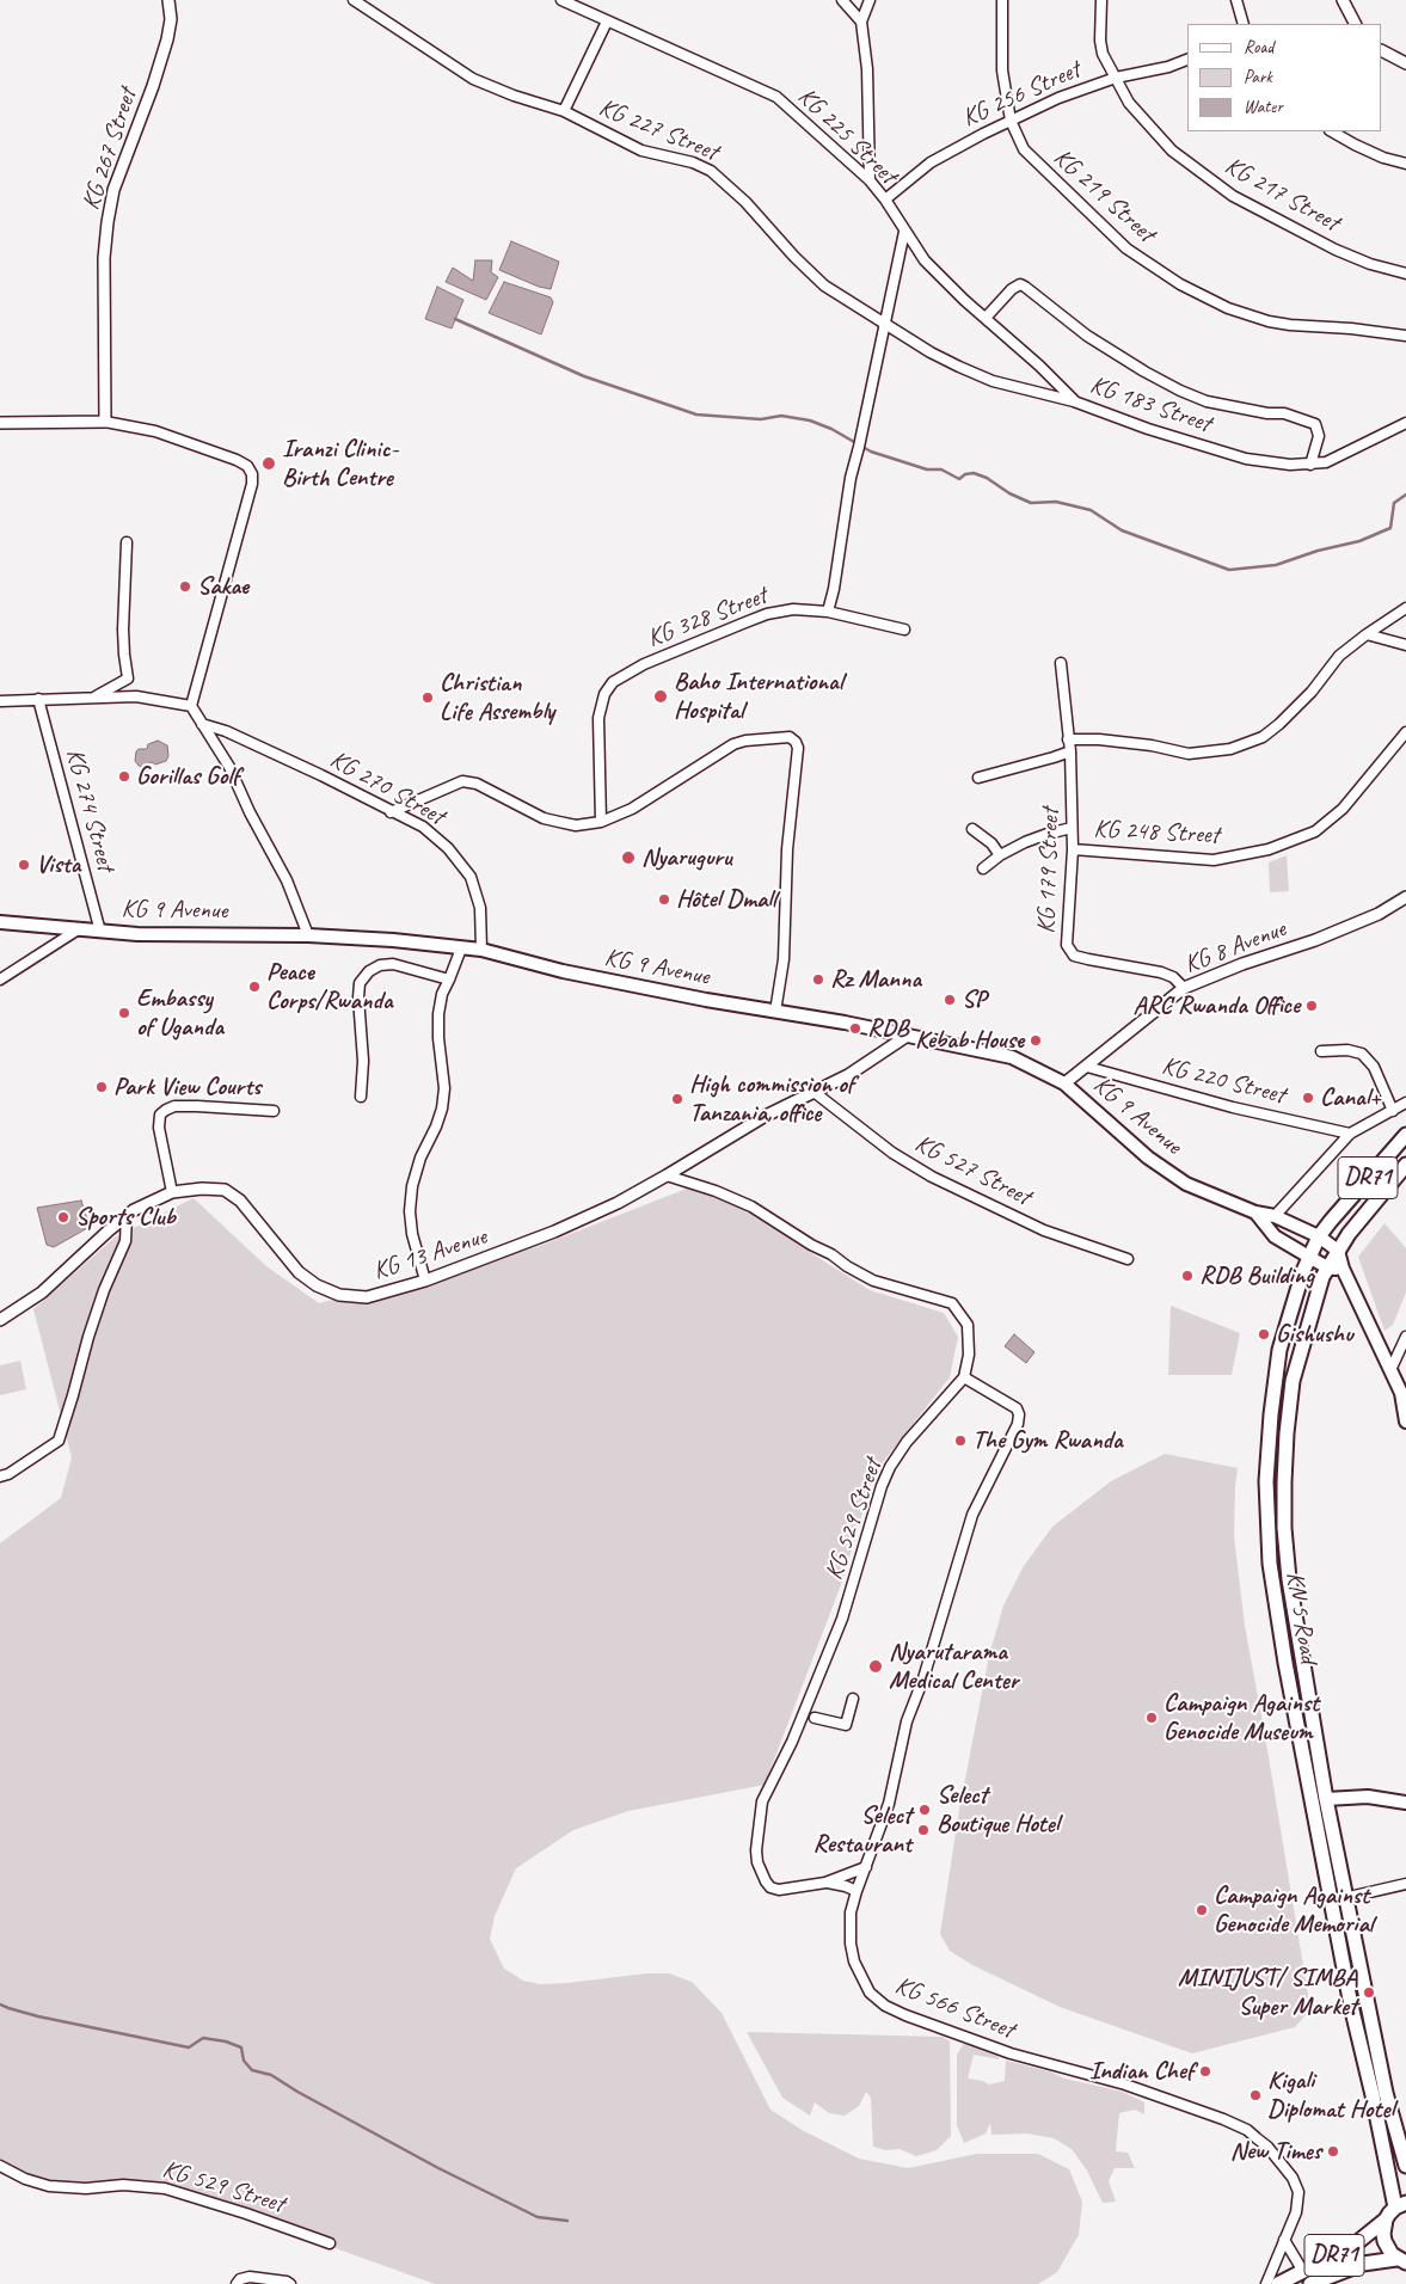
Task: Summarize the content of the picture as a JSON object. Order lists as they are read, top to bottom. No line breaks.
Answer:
{"streets":{"main road":["KG 9 Avenue","DR71","KN 5 Road"],"street":["KG 256 Street","KG 227 Street","KG 225 Street","KG 267 Street","KG 217 Street","KG 219 Street","KG 183 Street","KG 328 Street","KG 270 Street","KG 274 Street","KG 248 Street","KG 179 Street","KG 8 Avenue","KG 220 Street","KG 527 Street","KG 13 Avenue","KG 529 Street","KG 566 Street"]},"crossings":[["KG 256 Street","KG 225 Street"],["KG 256 Street","KG 217 Street"],["KG 256 Street","KG 219 Street"],["KG 227 Street","KG 183 Street"],["KG 225 Street","KG 183 Street"],["KG 270 Street","KG 9 Avenue"],["KG 274 Street","KG 9 Avenue"],["KG 248 Street","KG 179 Street"],["KG 179 Street","KG 8 Avenue"],["KG 9 Avenue","KG 8 Avenue"],["KG 9 Avenue","KG 13 Avenue"],["KG 9 Avenue","KN 5 Road"],["KG 8 Avenue","KG 220 Street"],["KG 527 Street","KG 13 Avenue"],["DR71","KN 5 Road"],["KG 529 Street","KG 566 Street"]],"places":["Iranzi Clinic- Birth Centre","Sakae","Baho International Hospital","Christian Life Assembly","Gorillas Golf","Nyaruguru","Vista","Hôtel Dmall","Rz Manna","Peace Corps/Rwanda","SP","ARC Rwanda Office","Embassy of Uganda","RDB","Kebab House","Park View Courts","Canal+","High commission of Tanzania, office","Sports Club","RDB Building","Gishushu","The Gym Rwanda","Nyarutarama Medical Center","Campaign Against Genocide Museum","Select Boutique Hotel","Select Restaurant","Campaign Against Genocide Memorial","MINIJUST/ SIMBA Super Market","Indian Chef","Kigali Diplomat Hotel","New Times"],"legend":["Road","Park","Water"]}
